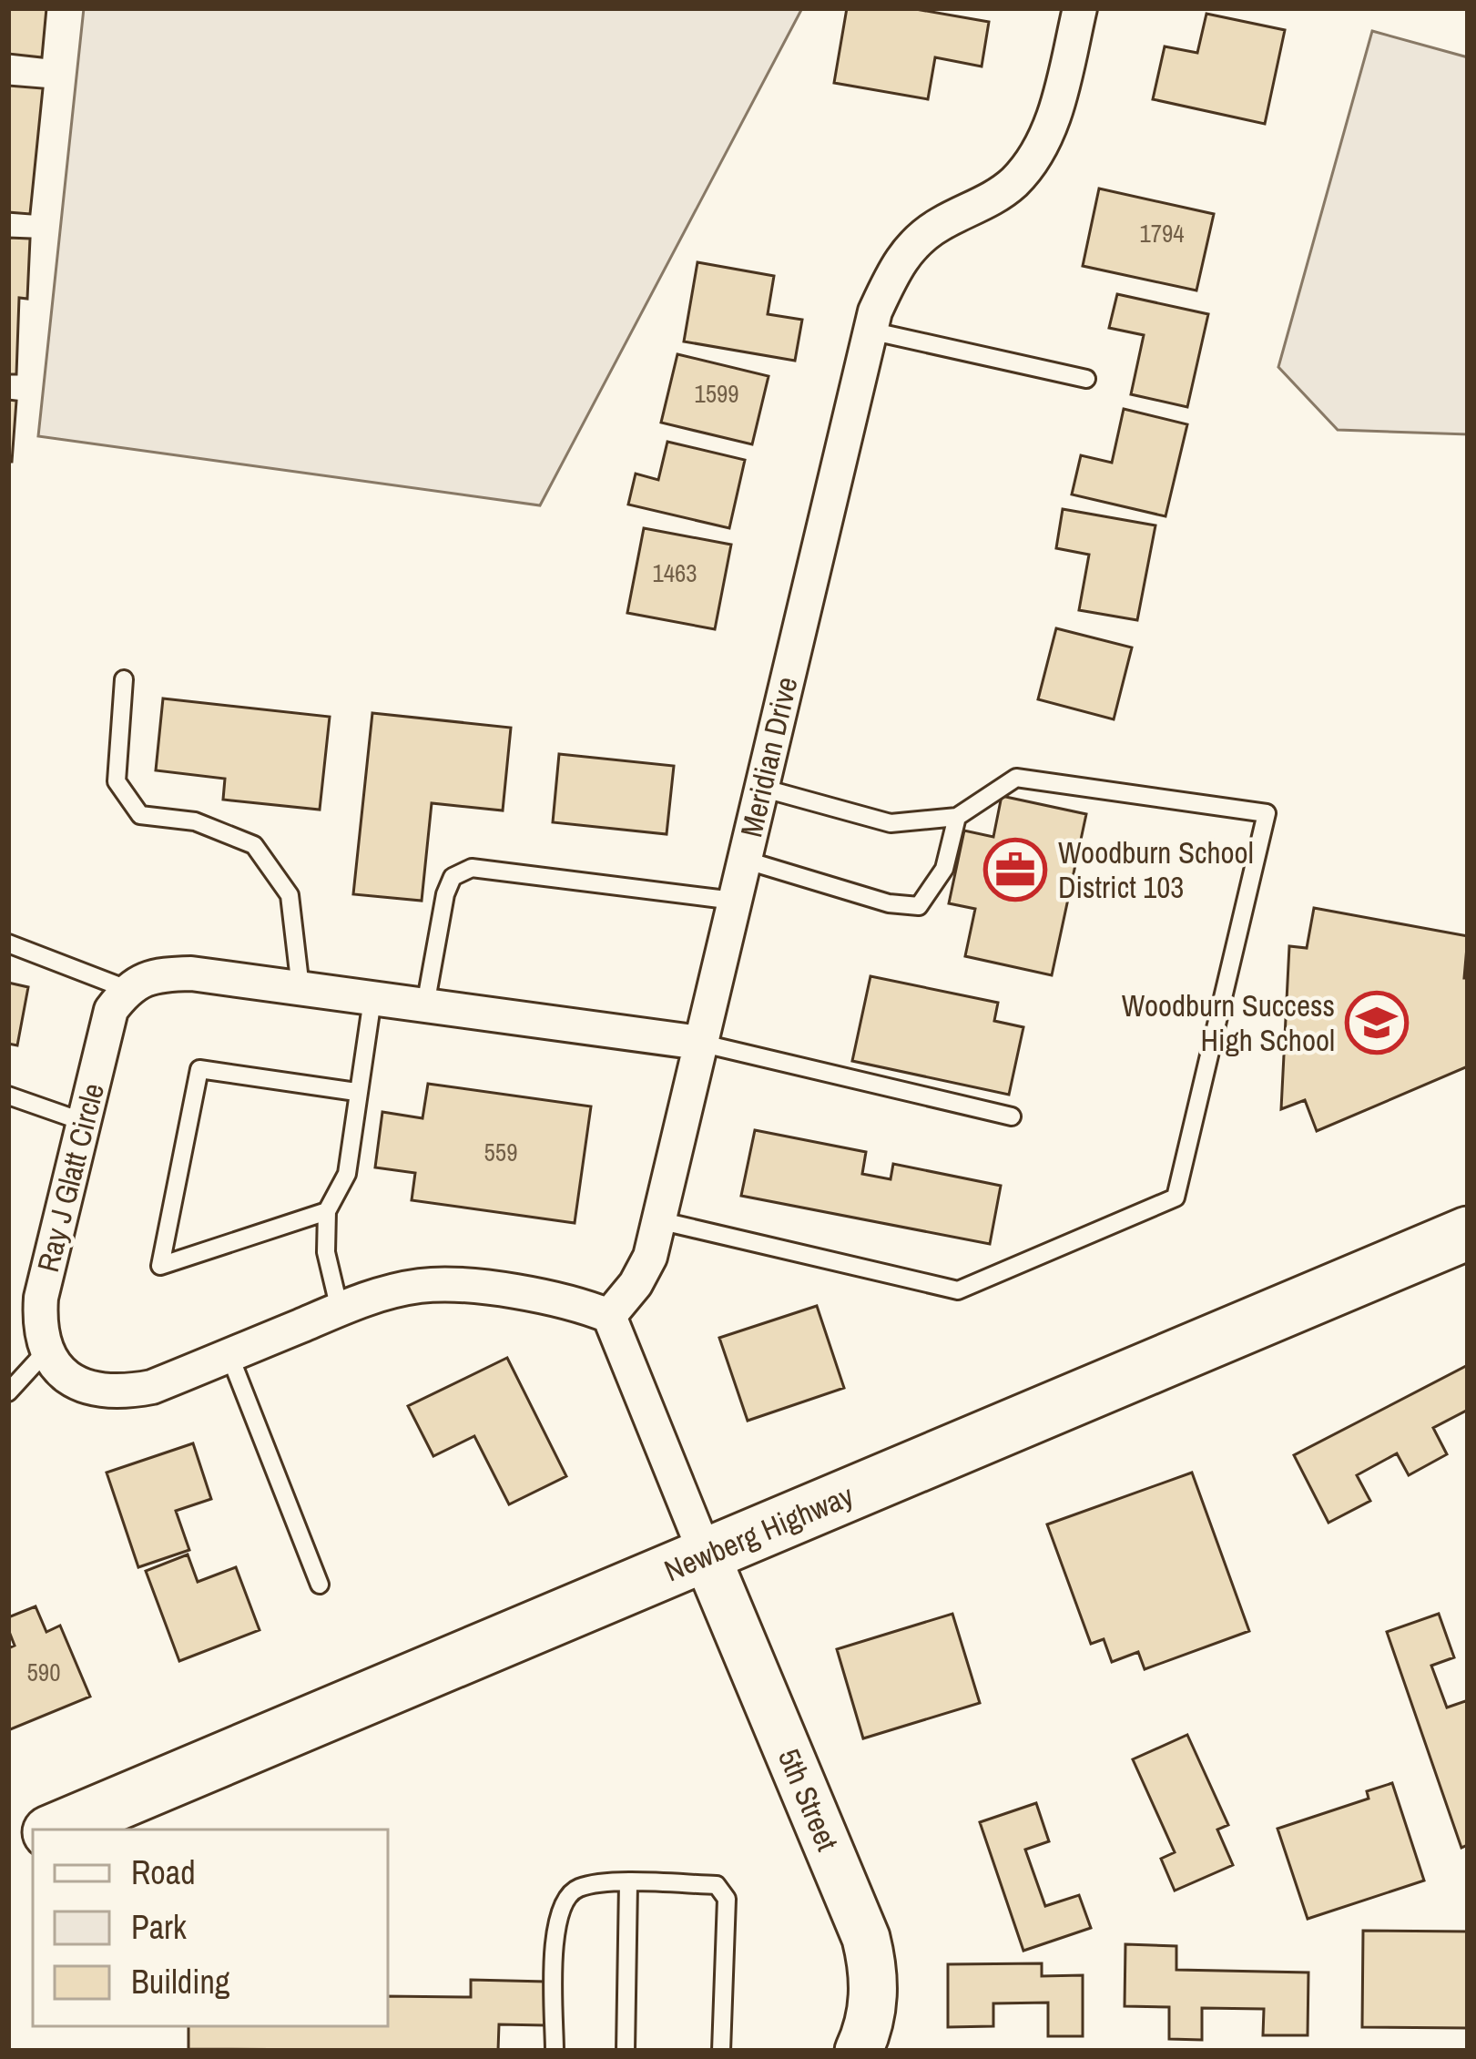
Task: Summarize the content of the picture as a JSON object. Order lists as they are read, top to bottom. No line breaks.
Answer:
{"streets":{"main road":["Newberg Highway"],"street":["Meridian Drive","Ray J Glatt Circle","5th Street"]},"crossings":[["Newberg Highway","5th Street"]],"places":{"office":["Woodburn School District 103"],"school or university":["Woodburn Success High School"]},"house_numbers":["1794","1599","1463","559","590"],"legend":["Road","Park","Building"]}
